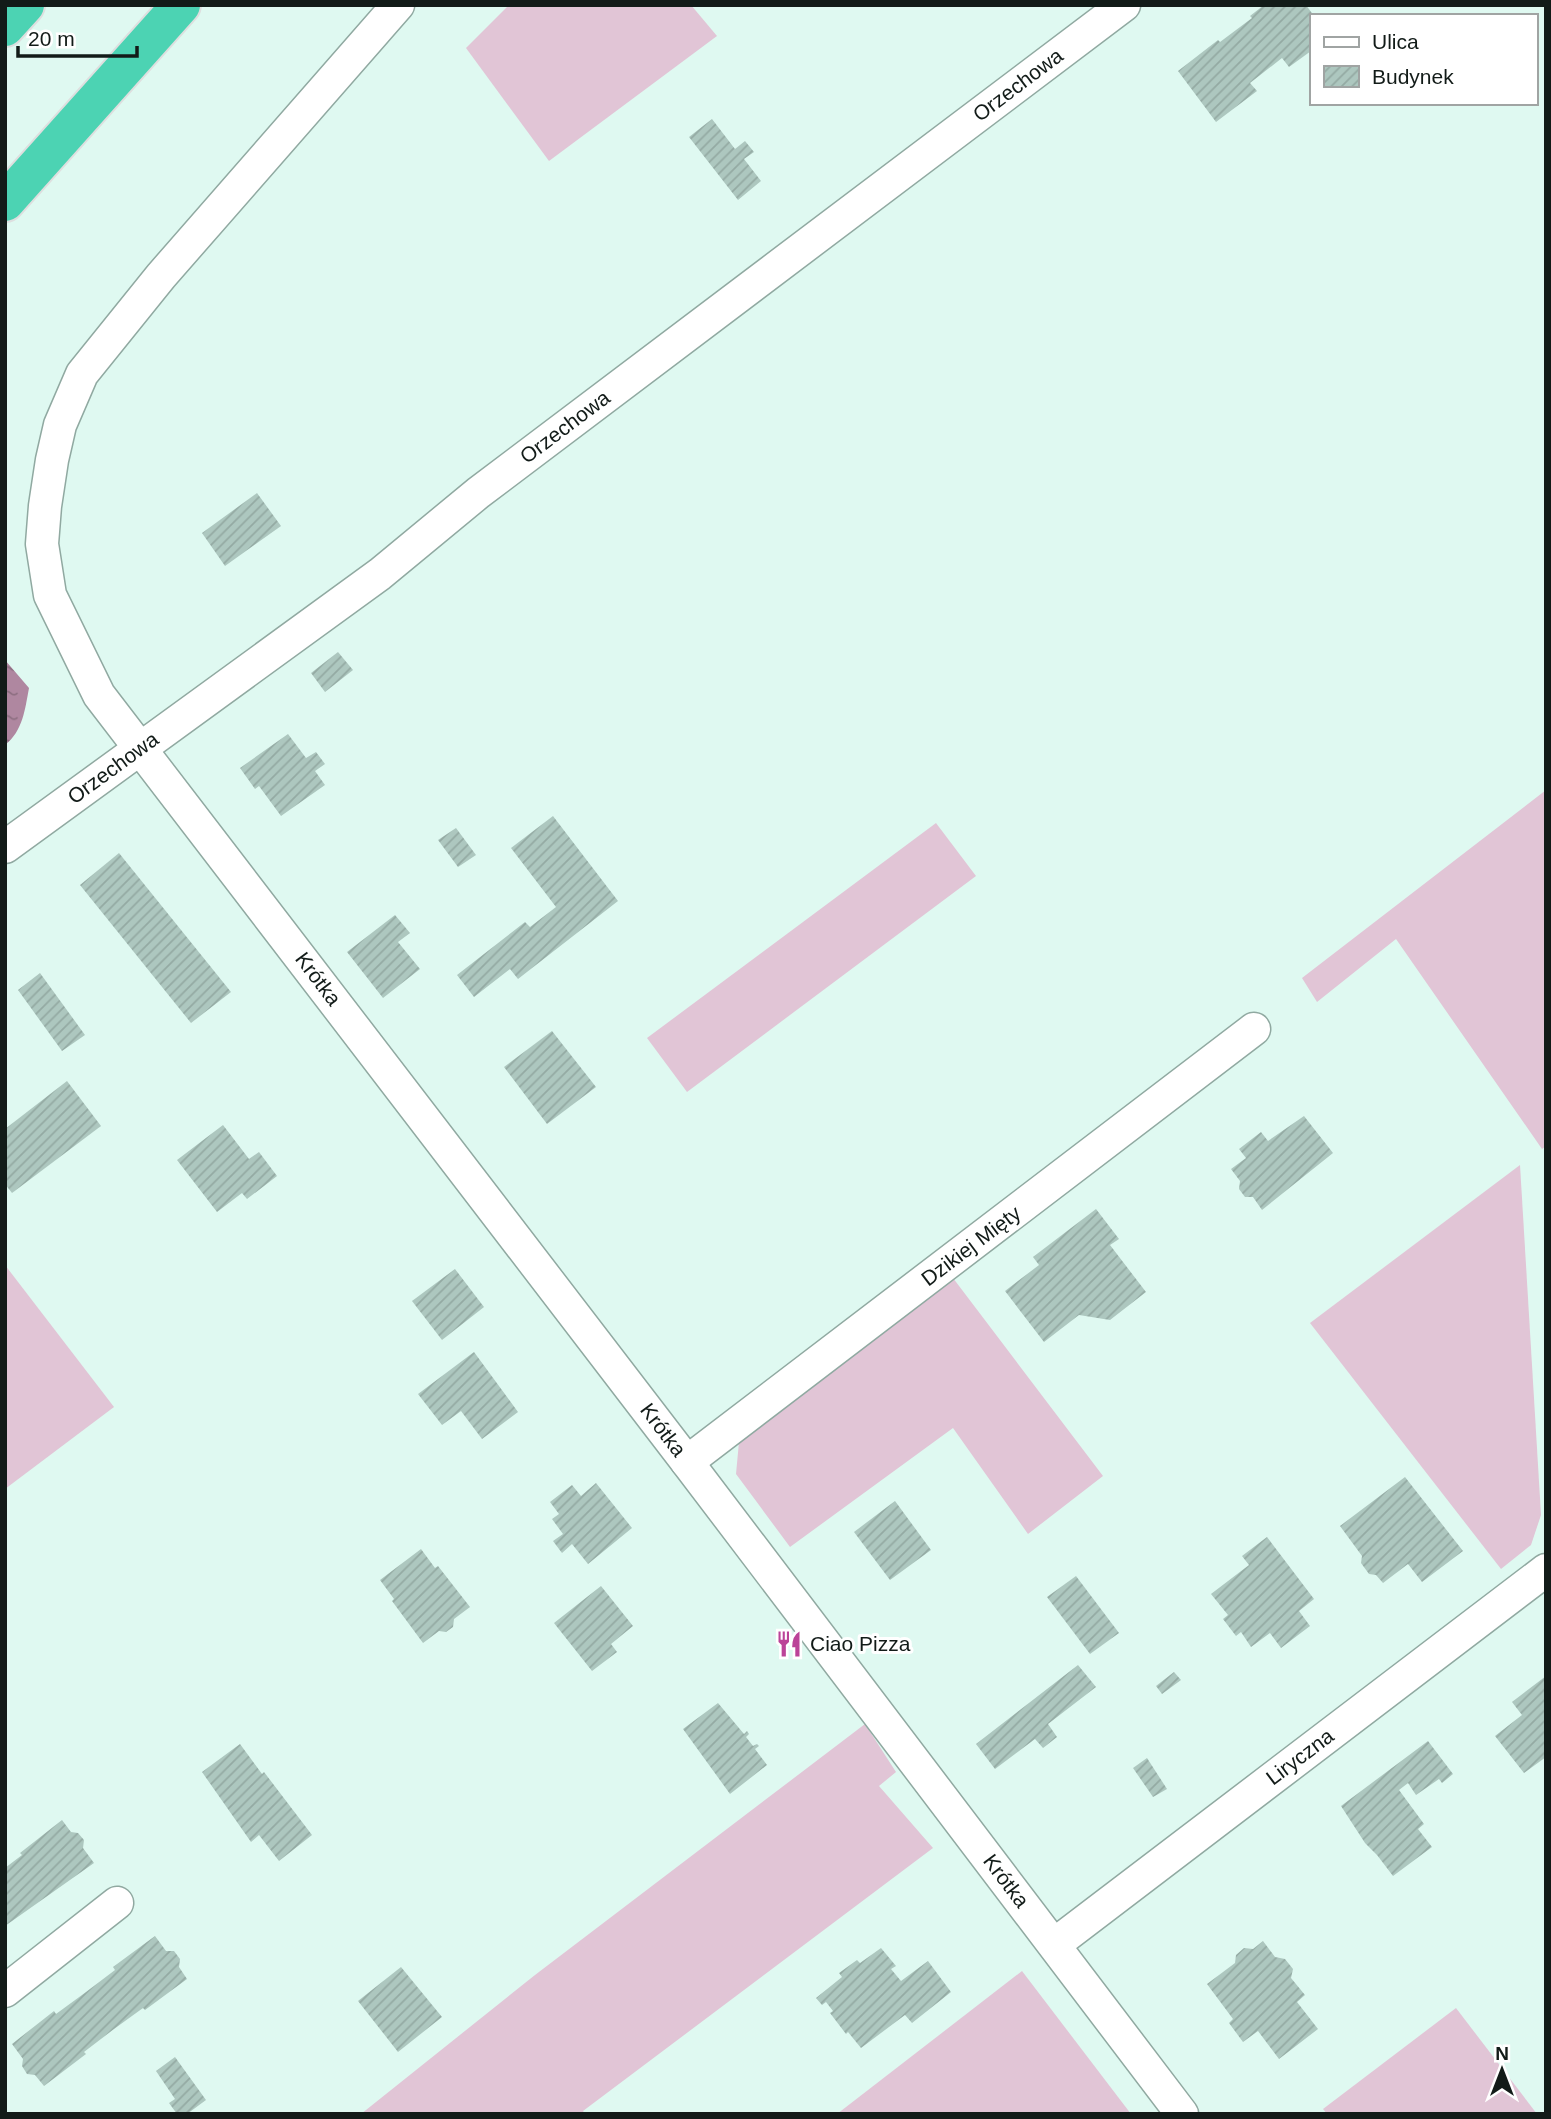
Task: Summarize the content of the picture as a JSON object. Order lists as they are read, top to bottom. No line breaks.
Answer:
{"streets":{"street":["Orzechowa","Krótka","Dzikiej Mięty","Liryczna"]},"crossings":[["Orzechowa","Krótka"],["Krótka","Dzikiej Mięty"],["Krótka","Liryczna"]],"places":{"restaurant":["Ciao Pizza"]},"legend":["Ulica","Budynek"],"scale_bar":"20 m","north":"top"}
